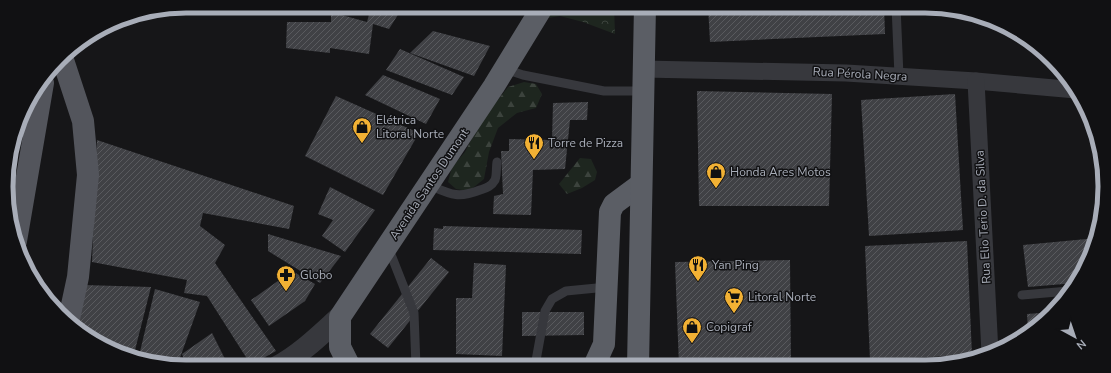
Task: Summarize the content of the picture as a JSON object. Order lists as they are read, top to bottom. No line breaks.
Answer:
{"streets":{"highway":["Avenida Santos Dumont"],"street":["Rua Pérola Negra","Rua Elio Terio D. da Silva"]},"crossings":[["Rua Pérola Negra","Rua Elio Terio D. da Silva"]],"places":{"shop":["Elétrica Litoral Norte","Honda Ares Motos","Copigraf"],"restaurant":["Torre de Pizza","Yan Ping"],"pharmacy":["Globo"],"supermarket":["Litoral Norte"]},"north":"bottom right"}
